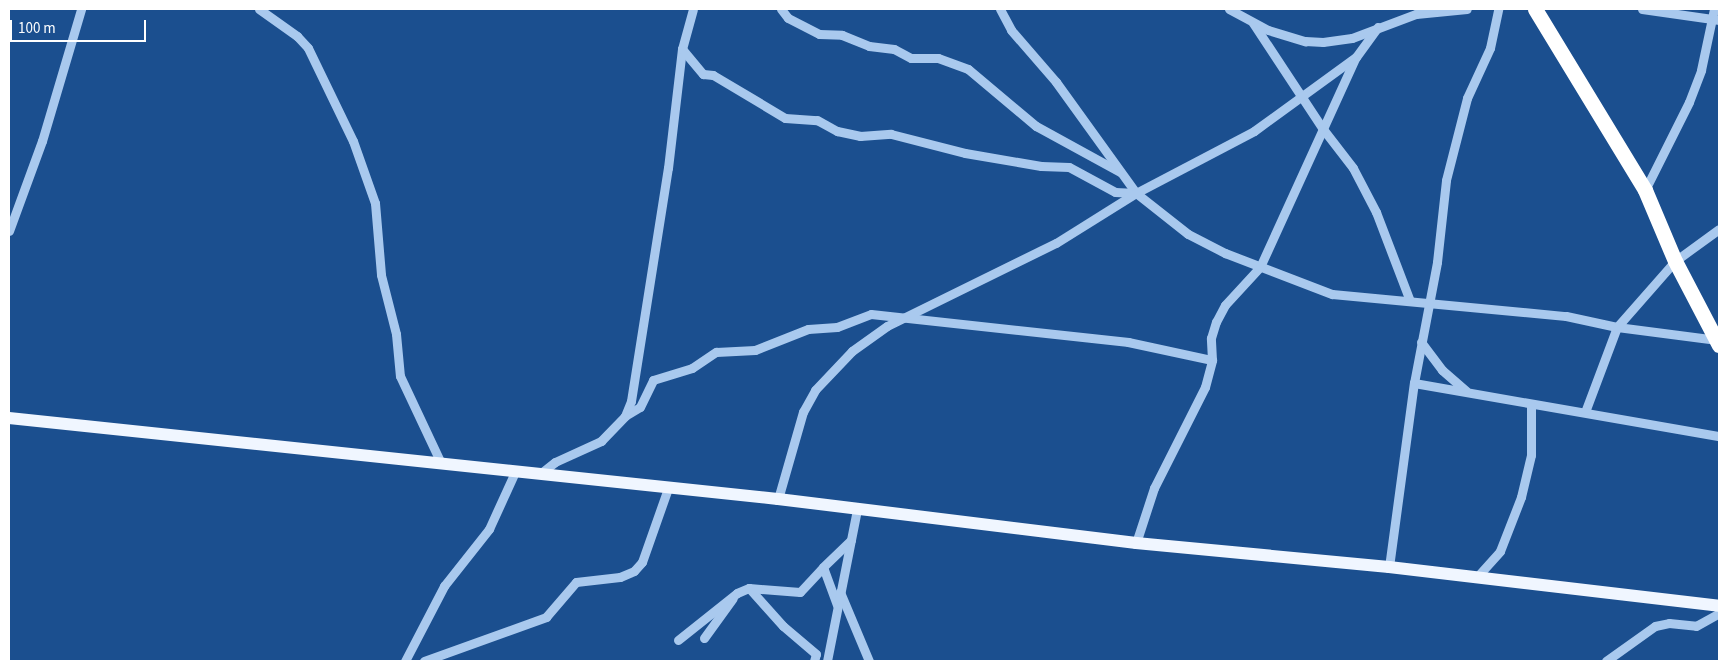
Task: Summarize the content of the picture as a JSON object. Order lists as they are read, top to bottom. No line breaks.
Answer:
{"scale_bar":"100 m"}
